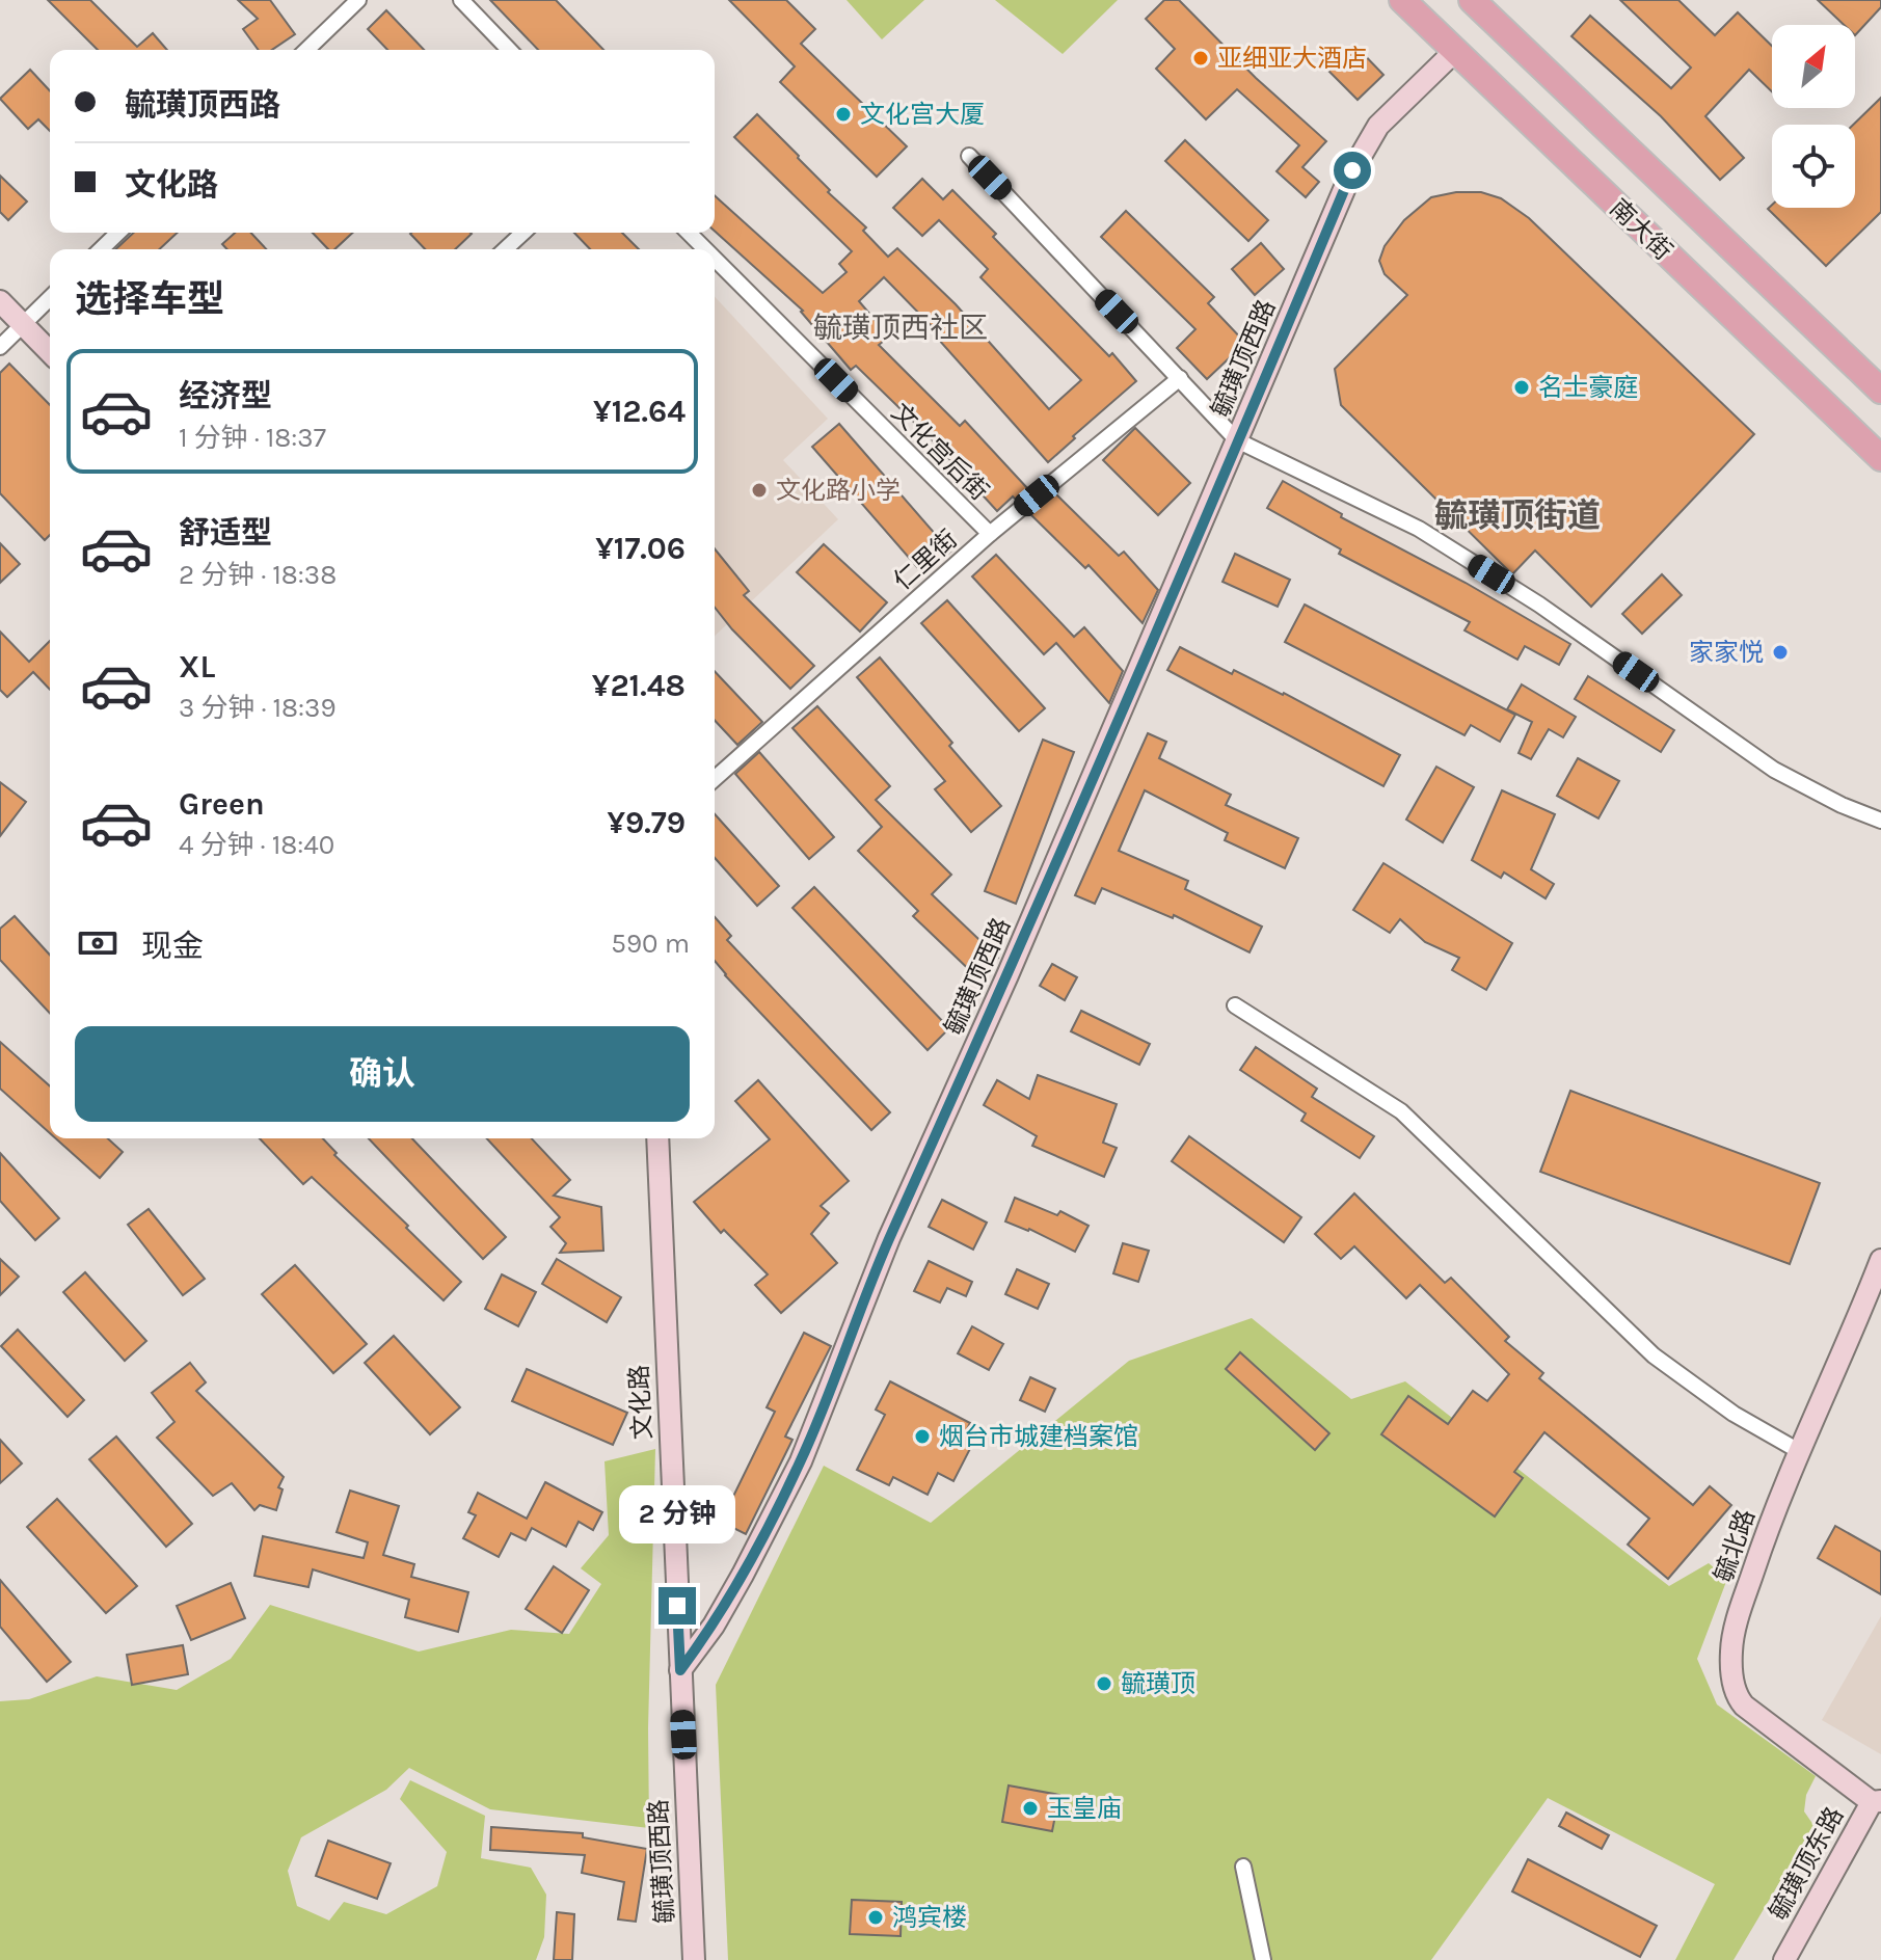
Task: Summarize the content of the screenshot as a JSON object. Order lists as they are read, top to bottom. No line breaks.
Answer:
{"streets":{"main road":["南大街"],"street":["毓璜顶西路","文化宫后街","仁里街","文化路","毓北路","毓璜顶东路"]},"crossings":[["南大街","毓璜顶西路"],["毓璜顶西路","文化路"],["文化宫后街","仁里街"],["毓北路","毓璜顶东路"]],"districts":["毓璜顶西社区","毓璜顶街道"],"places":["亚细亚大酒店","文化宫大厦","名士豪庭","文化路小学","家家悦","烟台市城建档案馆","毓璜顶","玉皇庙","鸿宾楼"],"north":"top right","page":{"banner":["毓璜顶西路","文化路"],"heading":"选择车型","list":[{"name":"经济型","note":"1 分钟 · 18:37","value":"¥12.64"},{"name":"舒适型","note":"2 分钟 · 18:38","value":"¥17.06"},{"name":"XL","note":"3 分钟 · 18:39","value":"¥21.48"},{"name":"Green","note":"4 分钟 · 18:40","value":"¥9.79"}],"pay":["现金","590 m"],"buttons":"确认","bubble":"2 分钟"}}
